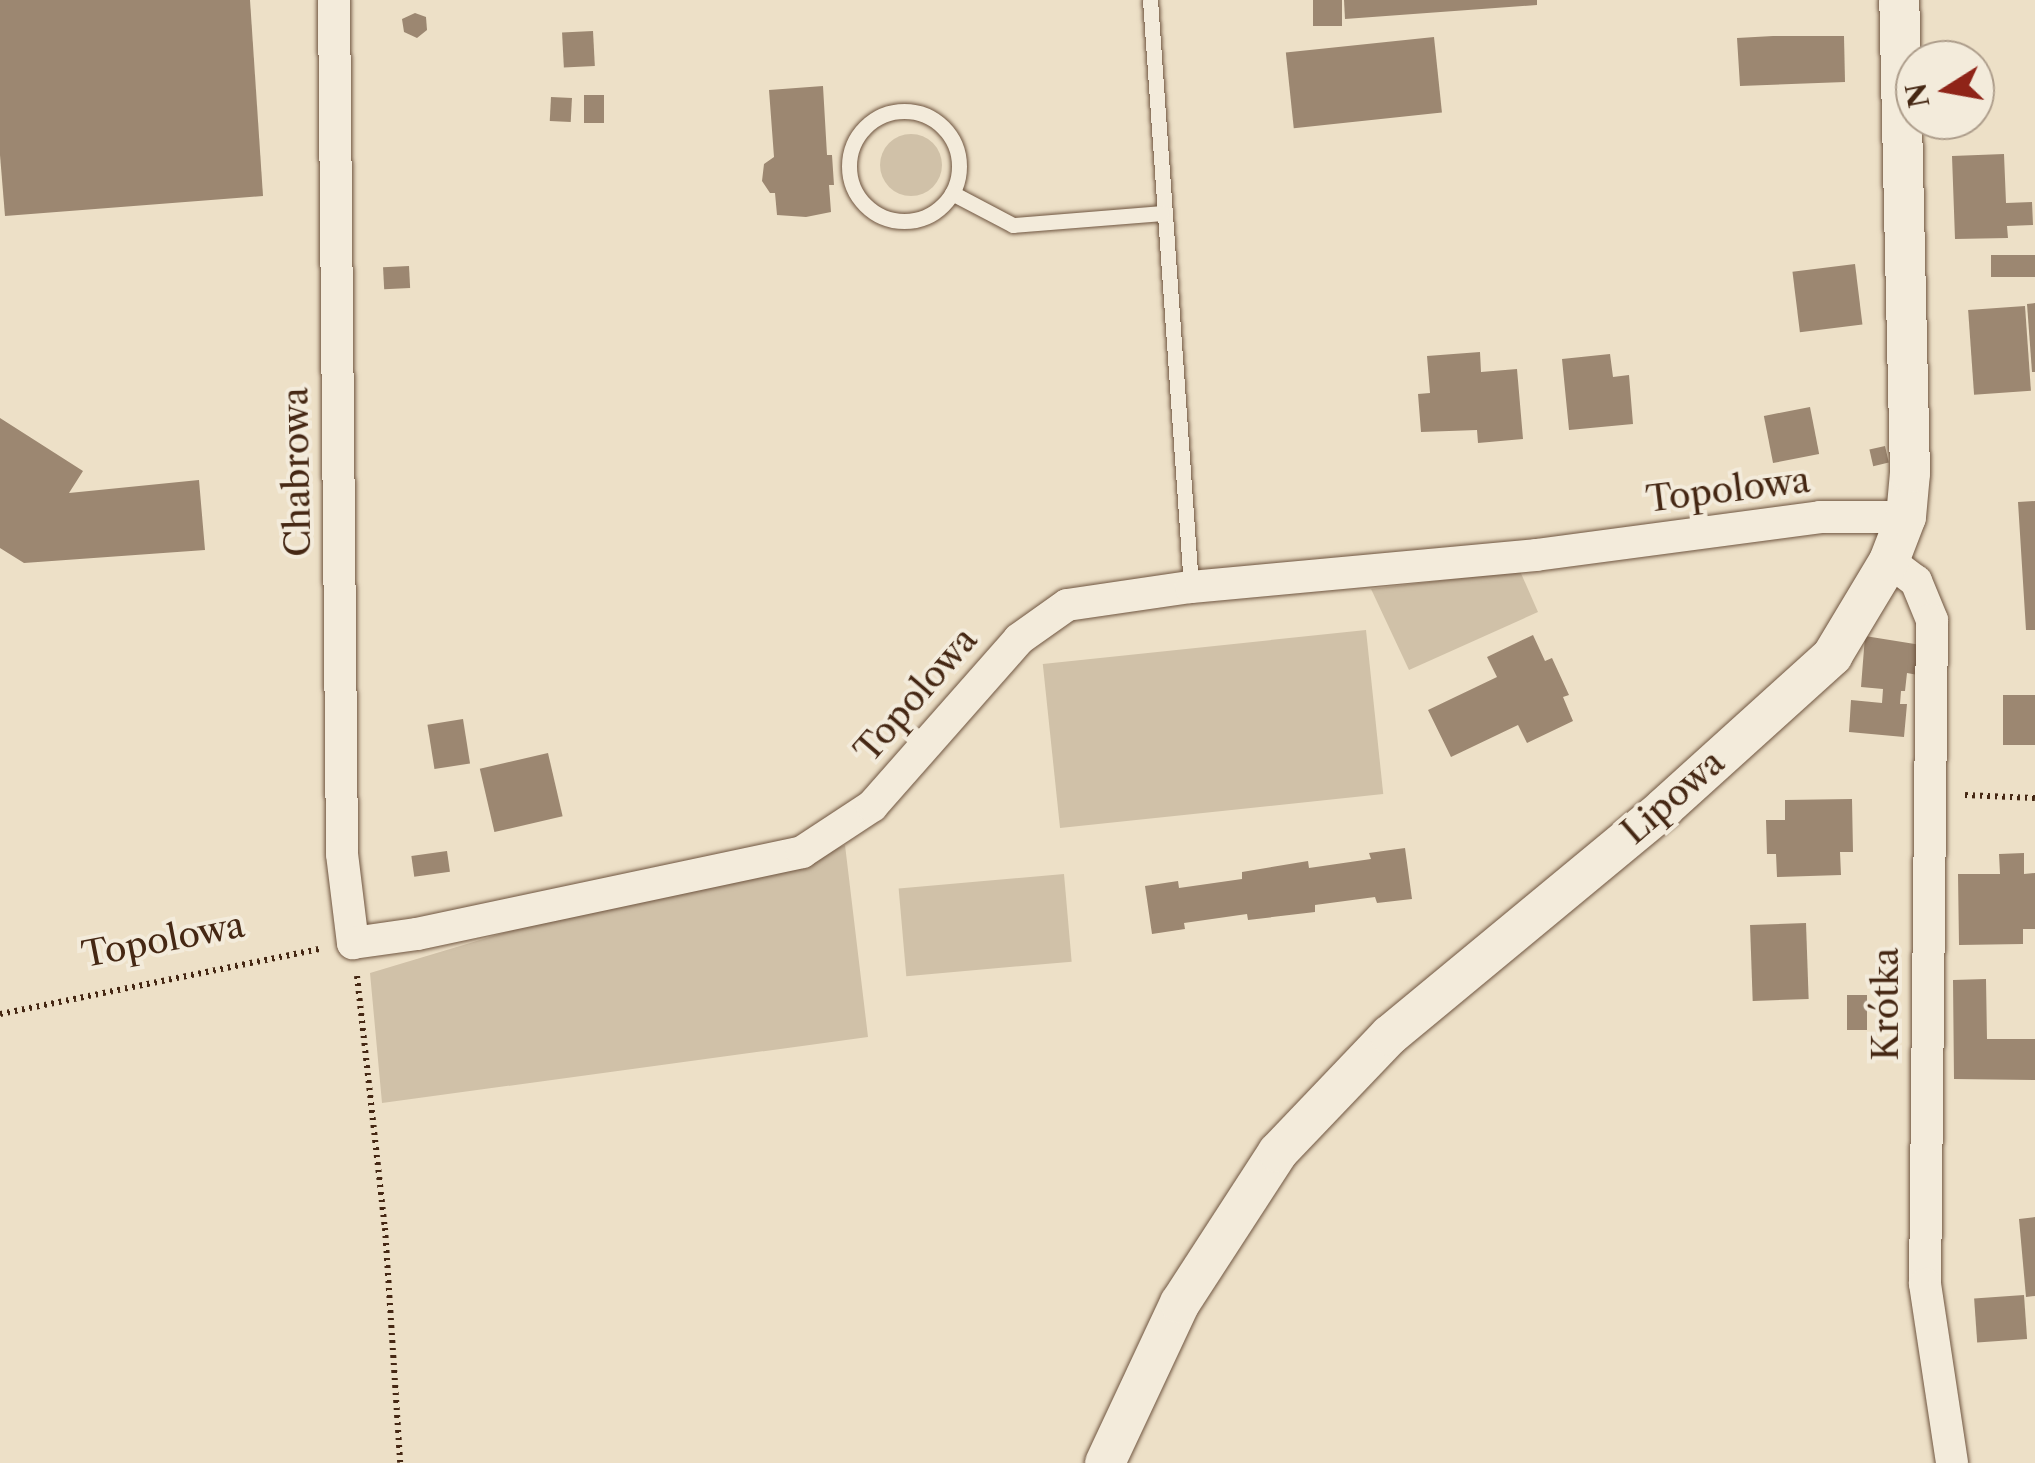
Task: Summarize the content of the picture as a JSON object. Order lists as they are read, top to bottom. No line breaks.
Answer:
{"streets":{"street":["Chabrowa","Topolowa","Lipowa","Krótka"]},"crossings":[["Chabrowa","Topolowa"],["Topolowa","Lipowa"],["Lipowa","Krótka"]],"north":"left"}
